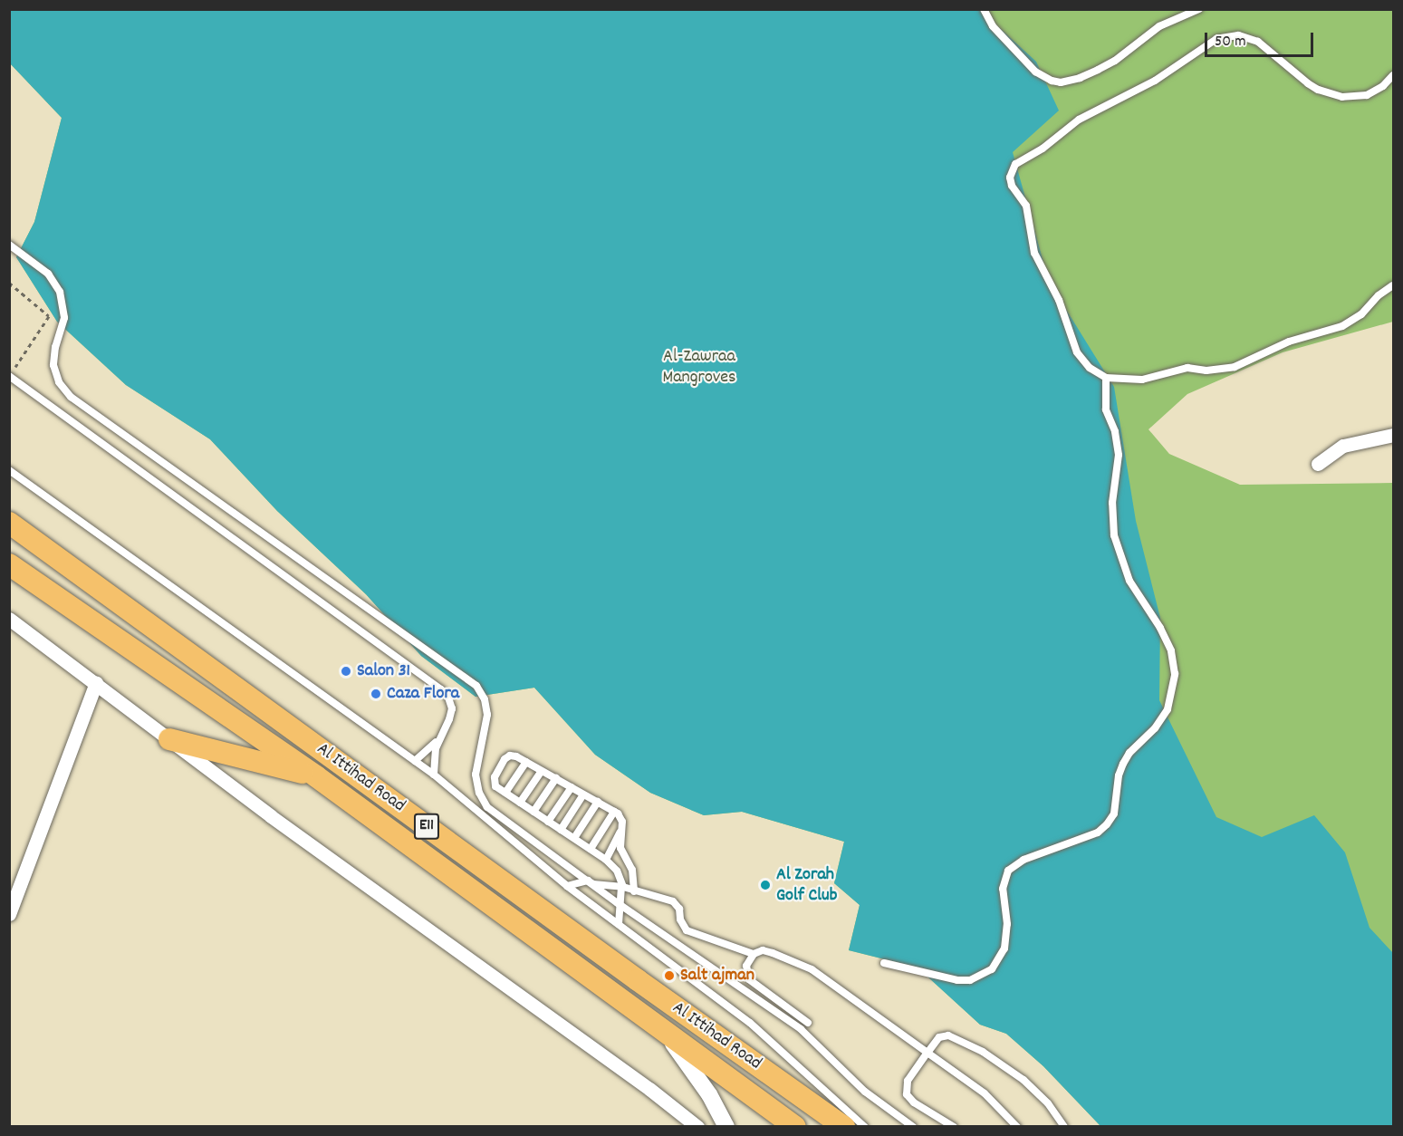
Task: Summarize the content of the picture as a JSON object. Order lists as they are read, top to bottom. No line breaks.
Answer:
{"streets":{"highway":["Al Ittihad Road","E11"]},"parks":["Al-Zawraa Mangroves"],"places":["Salon 31","Caza Flora","Al Zorah Golf Club","Salt ajman"],"scale_bar":"50 m"}
